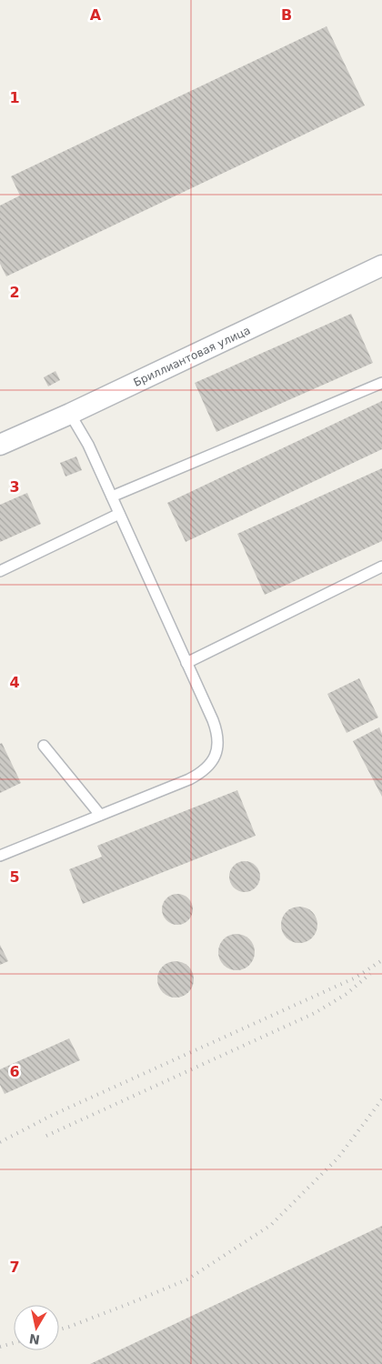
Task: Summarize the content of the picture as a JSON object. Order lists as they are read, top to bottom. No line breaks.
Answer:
{"streets":{"street":["Бриллиантовая улица"]},"north":"bottom","grid":{"columns":["A","B"],"rows":["1","2","3","4","5","6","7"]}}
